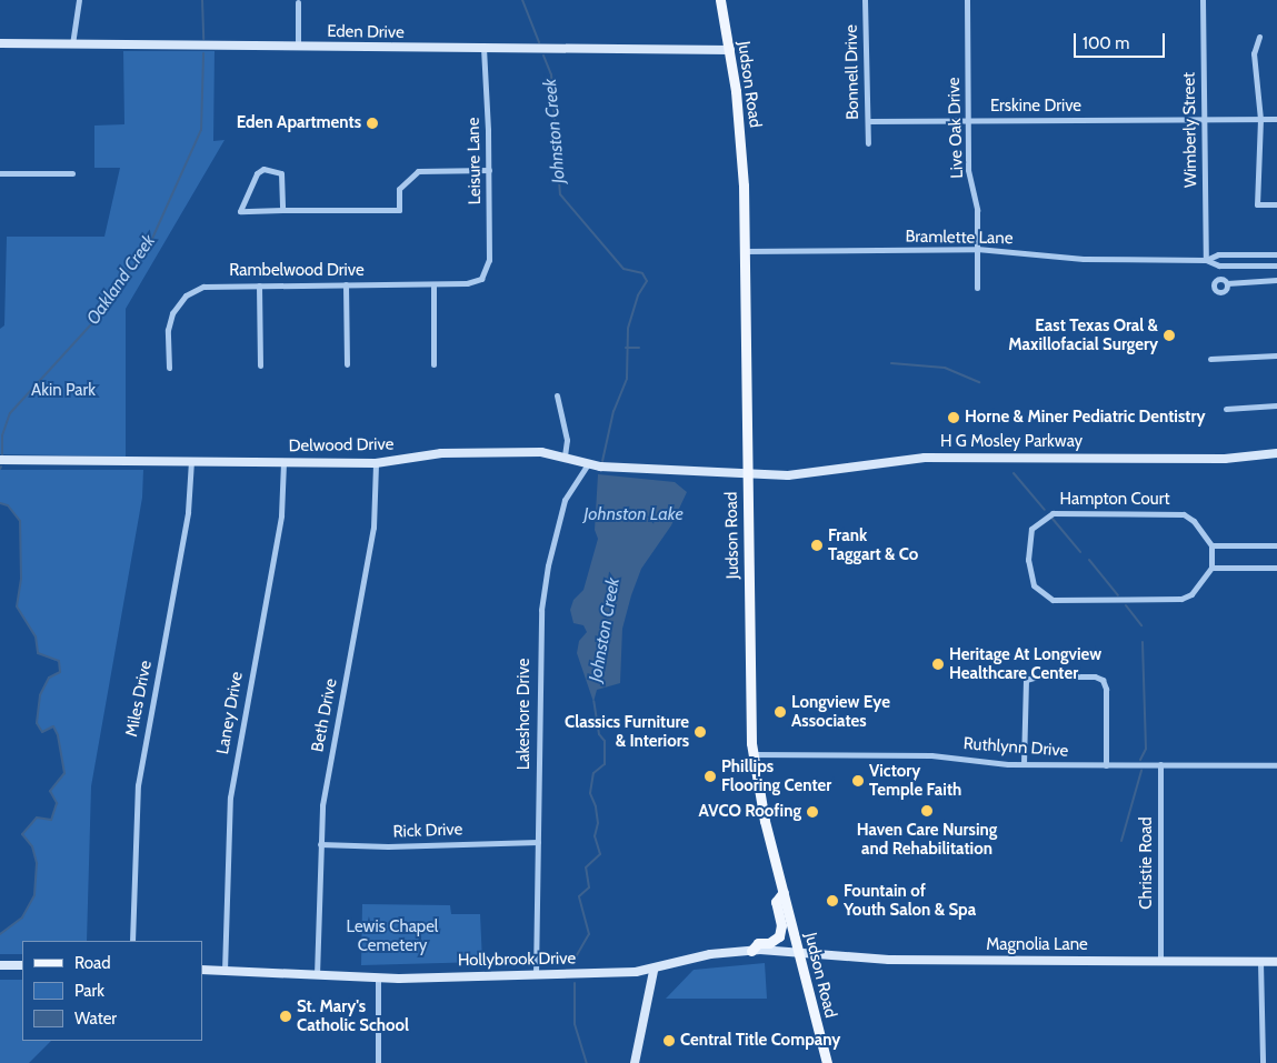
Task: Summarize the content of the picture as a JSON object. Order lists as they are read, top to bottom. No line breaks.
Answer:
{"streets":{"main road":["Eden Drive","Judson Road","H G Mosley Parkway","Delwood Drive","Magnolia Lane","Hollybrook Drive"],"street":["Bonnell Drive","Erskine Drive","Live Oak Drive","Wimberly Street","Leisure Lane","Bramlette Lane","Rambelwood Drive","Hampton Court","Miles Drive","Laney Drive","Lakeshore Drive","Beth Drive","Ruthlynn Drive","Rick Drive","Christie Road"]},"crossings":[["Eden Drive","Judson Road"],["Eden Drive","Leisure Lane"],["Bonnell Drive","Erskine Drive"],["Judson Road","Bramlette Lane"],["Judson Road","H G Mosley Parkway"],["Judson Road","Delwood Drive"],["Judson Road","Ruthlynn Drive"],["Judson Road","Magnolia Lane"],["Judson Road","Hollybrook Drive"],["Erskine Drive","Live Oak Drive"],["Erskine Drive","Wimberly Street"],["Live Oak Drive","Bramlette Lane"],["Wimberly Street","Bramlette Lane"],["Leisure Lane","Rambelwood Drive"],["H G Mosley Parkway","Delwood Drive"],["Delwood Drive","Miles Drive"],["Delwood Drive","Laney Drive"],["Delwood Drive","Lakeshore Drive"],["Delwood Drive","Beth Drive"],["Laney Drive","Hollybrook Drive"],["Lakeshore Drive","Rick Drive"],["Lakeshore Drive","Hollybrook Drive"],["Beth Drive","Rick Drive"],["Beth Drive","Hollybrook Drive"],["Ruthlynn Drive","Christie Road"],["Christie Road","Magnolia Lane"],["Magnolia Lane","Hollybrook Drive"]],"water":["Johnston Creek","Oakland Creek","Johnston Lake"],"parks":["Akin Park","Lewis Chapel Cemetery"],"places":["Eden Apartments","East Texas Oral & Maxillofacial Surgery","Horne & Miner Pediatric Dentistry","Frank Taggart & Co","Heritage At Longview Healthcare Center","Longview Eye Associates","Classics Furniture & Interiors","Phillips Flooring Center","Victory Temple Faith","Haven Care Nursing and Rehabilitation","AVCO Roofing","Fountain of Youth Salon & Spa","St. Mary's Catholic School","Central Title Company"],"legend":["Road","Park","Water"],"scale_bar":"100 m"}
